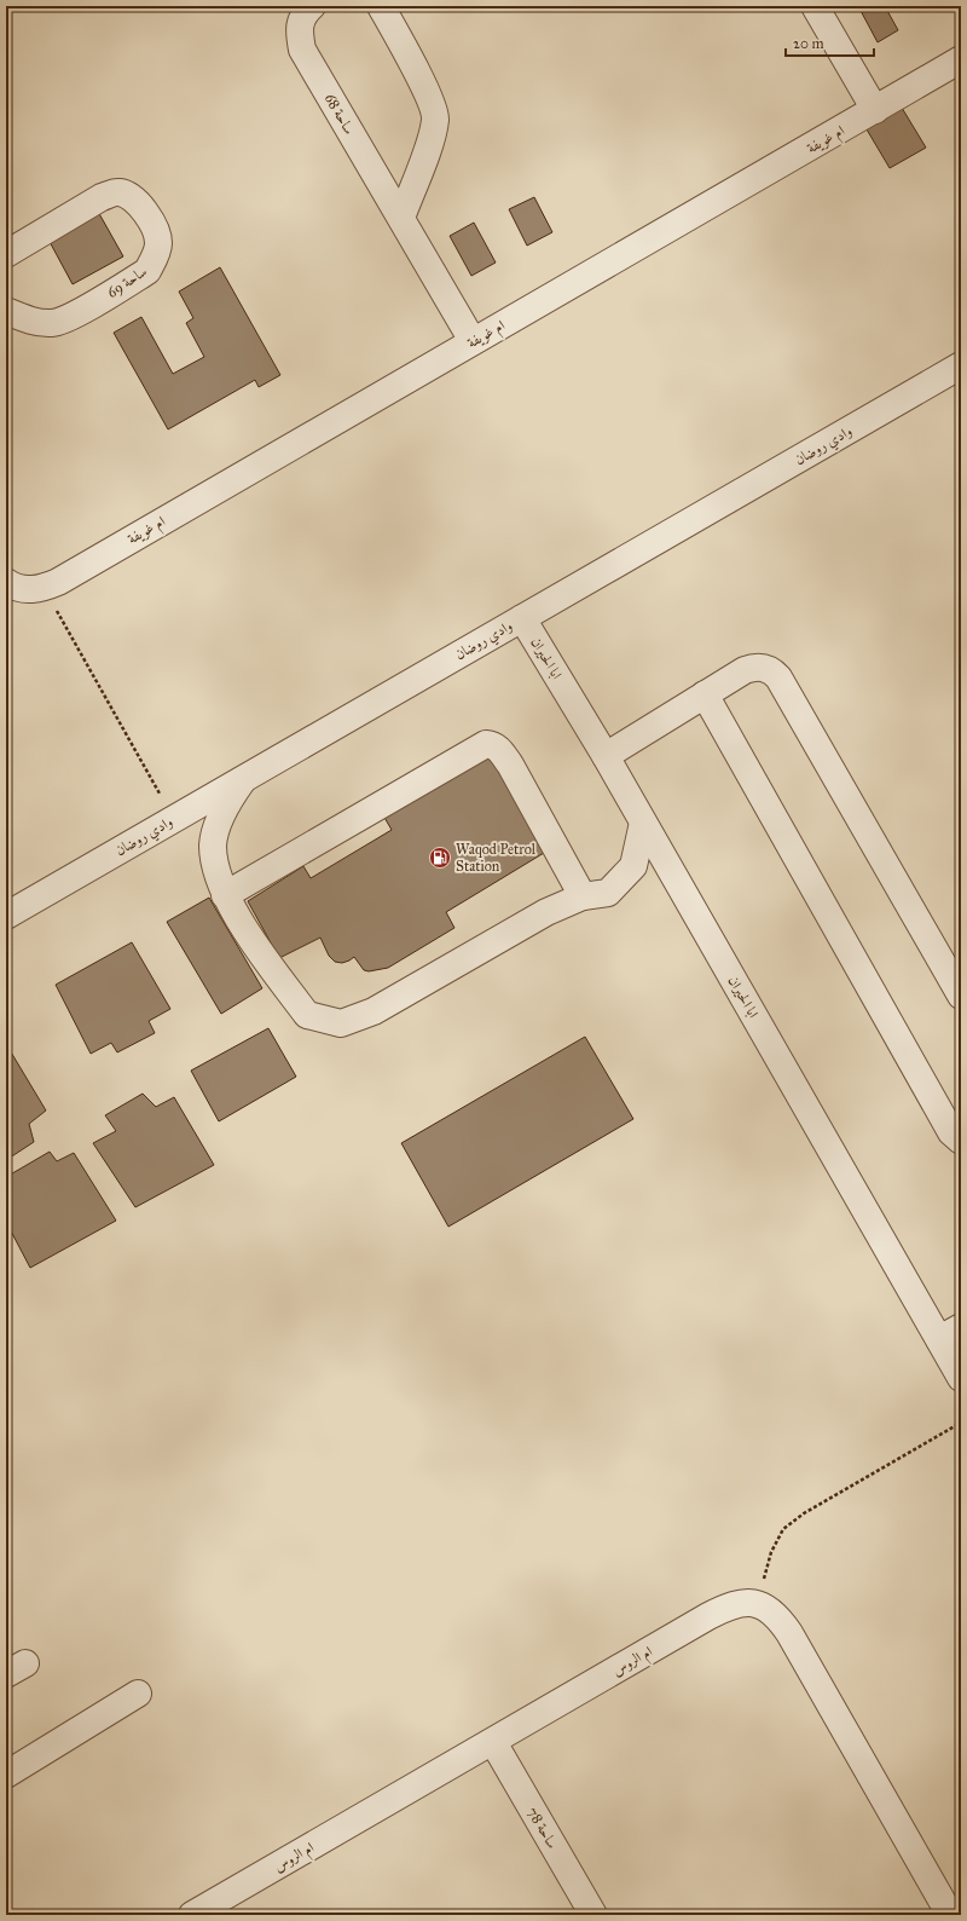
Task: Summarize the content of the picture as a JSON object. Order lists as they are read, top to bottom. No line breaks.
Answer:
{"streets":{"street":["ساحة 68","ام غويفة","ساحة 69","وادي روضان","ابا الحيران","ام الروس","ساحة 78"]},"crossings":[["ساحة 68","ام غويفة"],["وادي روضان","ابا الحيران"],["ام الروس","ساحة 78"]],"places":{"fuel station":["Waqod Petrol Station"]},"scale_bar":"20 m"}
